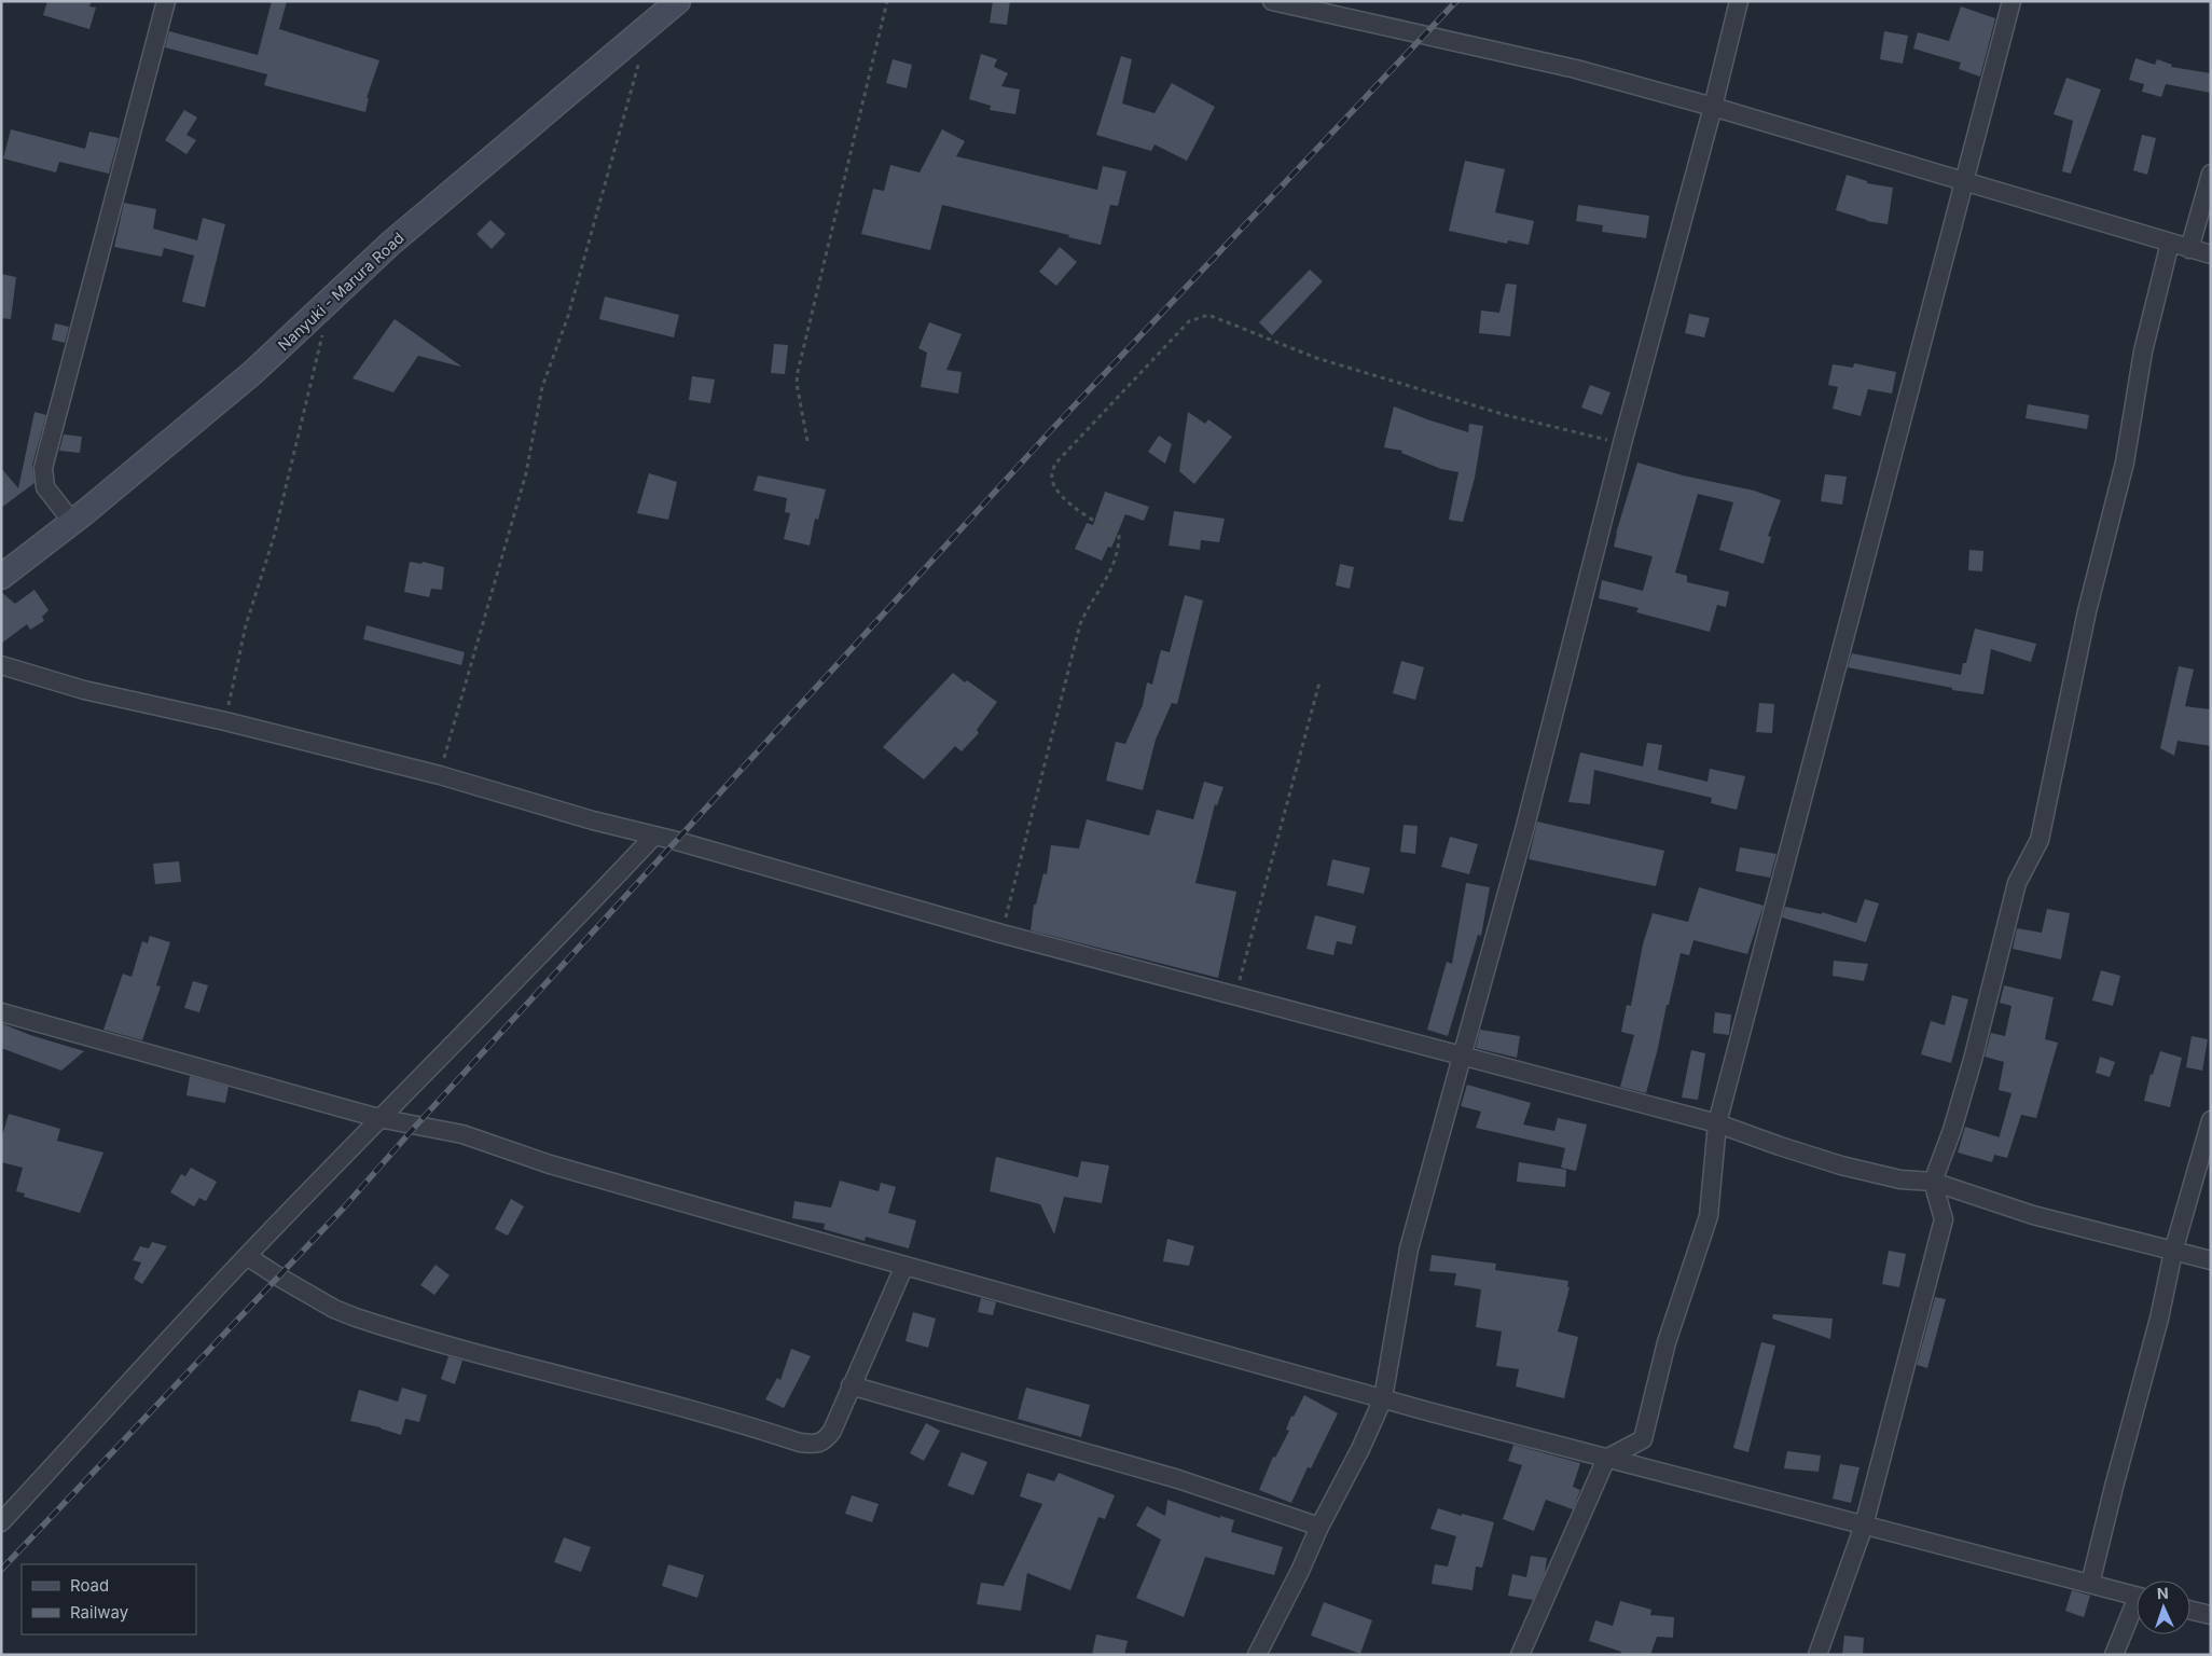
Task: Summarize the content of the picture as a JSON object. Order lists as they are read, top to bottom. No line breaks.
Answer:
{"streets":{"street":["Nanyuki - Marura Road"]},"legend":["Road","Railway"],"north":"top"}
